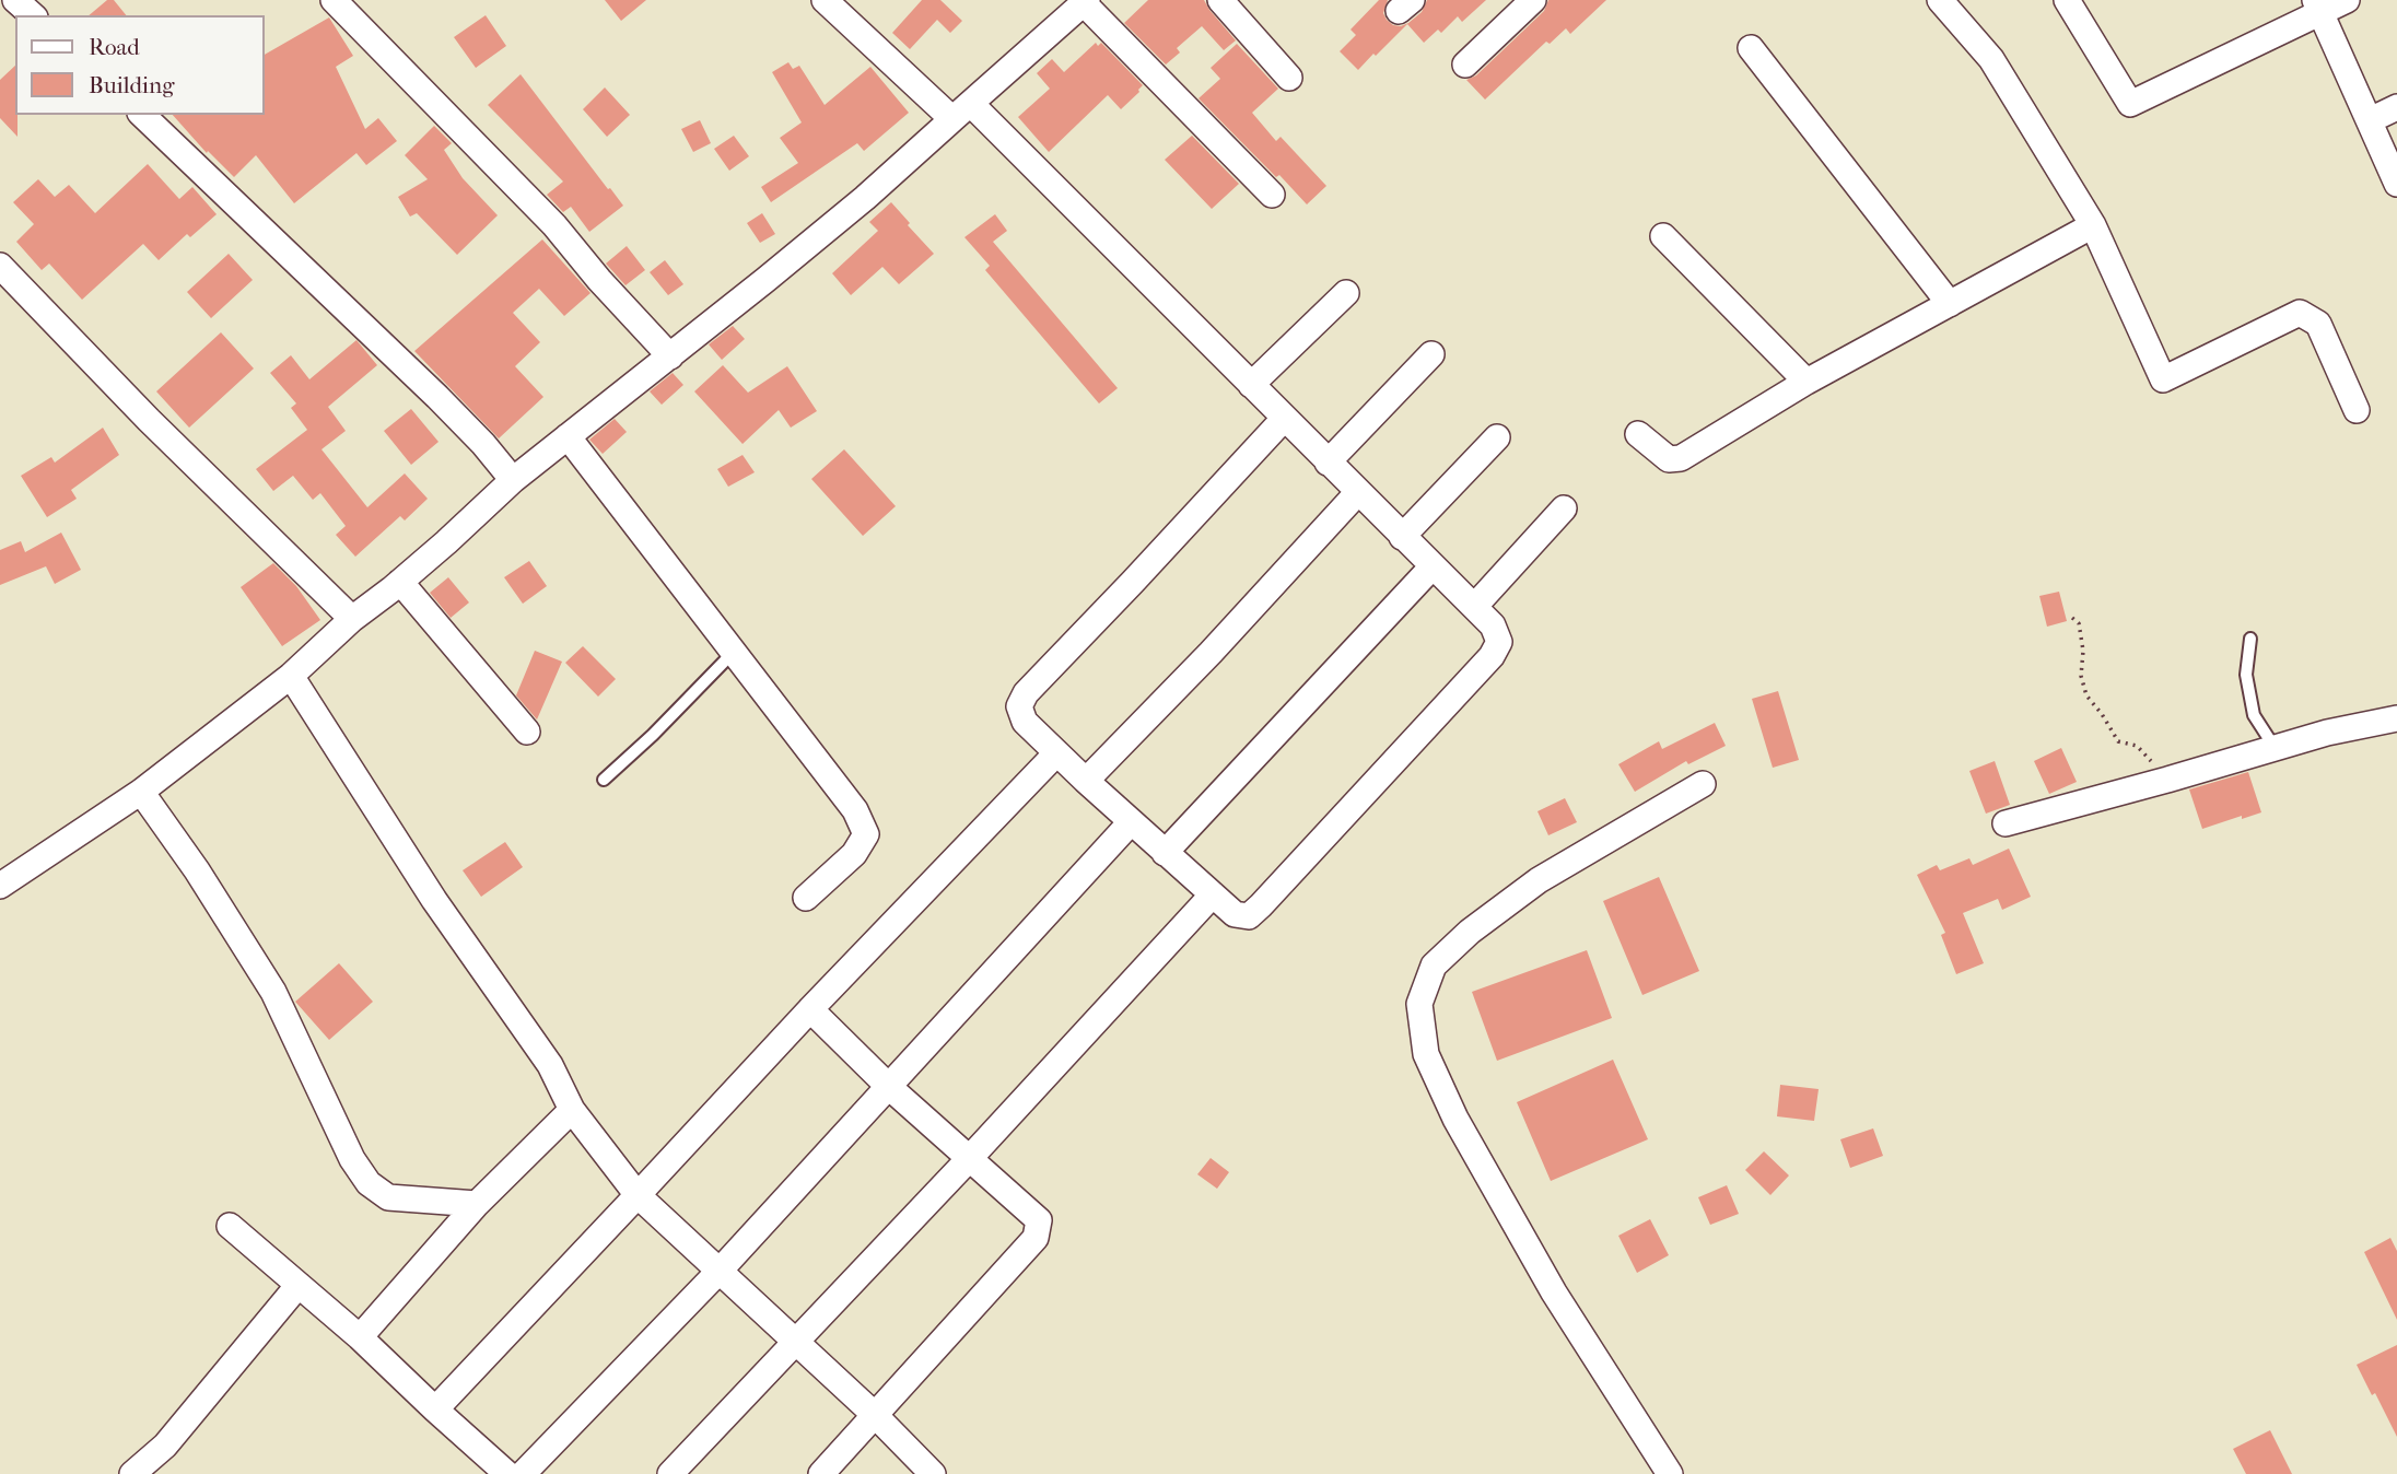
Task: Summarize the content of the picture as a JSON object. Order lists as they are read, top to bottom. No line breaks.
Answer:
{"legend":["Road","Building"]}
